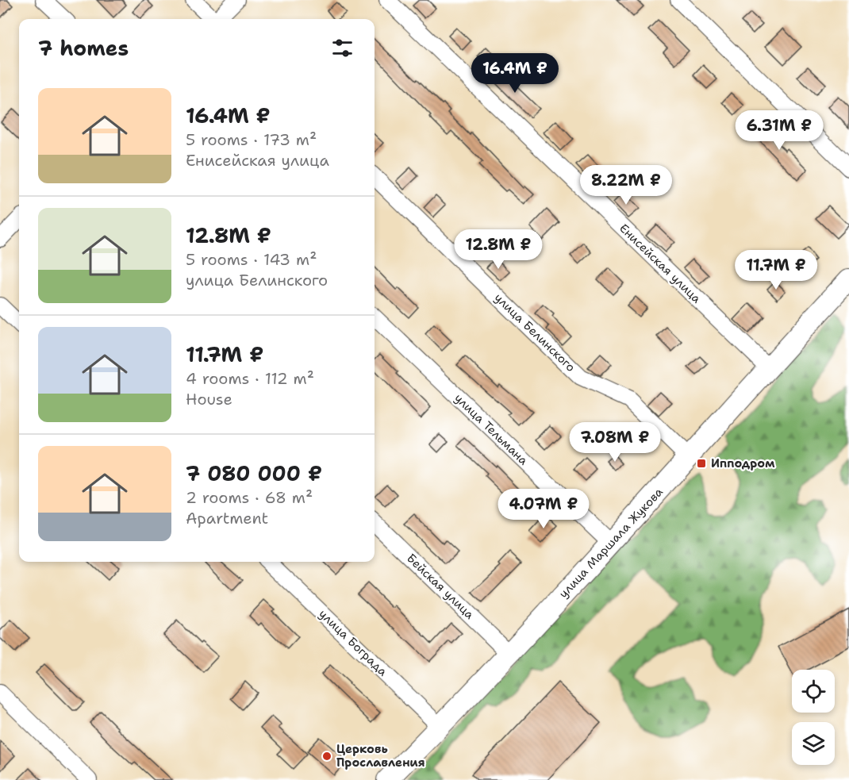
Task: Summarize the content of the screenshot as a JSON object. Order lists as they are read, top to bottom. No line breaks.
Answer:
{"streets":{"main road":["улица Маршала Жукова"],"street":["Енисейская улица","улица Белинского","улица Тельмана","Бейская улица","улица Бограда"]},"crossings":[["Енисейская улица","улица Маршала Жукова"],["улица Белинского","улица Маршала Жукова"],["улица Тельмана","улица Маршала Жукова"],["улица Маршала Жукова","Бейская улица"],["улица Маршала Жукова","улица Бограда"]],"places":{"transit":["Ипподром"],"other":["Церковь Прославления"]},"page":{"heading":"7 homes","price":["16.4M ₽","6.31M ₽","8.22M ₽","12.8M ₽","11.7M ₽","7.08M ₽","4.07M ₽"],"list":[{"name":"16.4M ₽","note":"5 rooms · 173 m² · Енисейская улица"},{"name":"12.8M ₽","note":"5 rooms · 143 m² · улица Белинского"},{"name":"11.7M ₽","note":"4 rooms · 112 m² · House"},{"name":"7 080 000 ₽","note":"2 rooms · 68 m² · Apartment"}]}}
